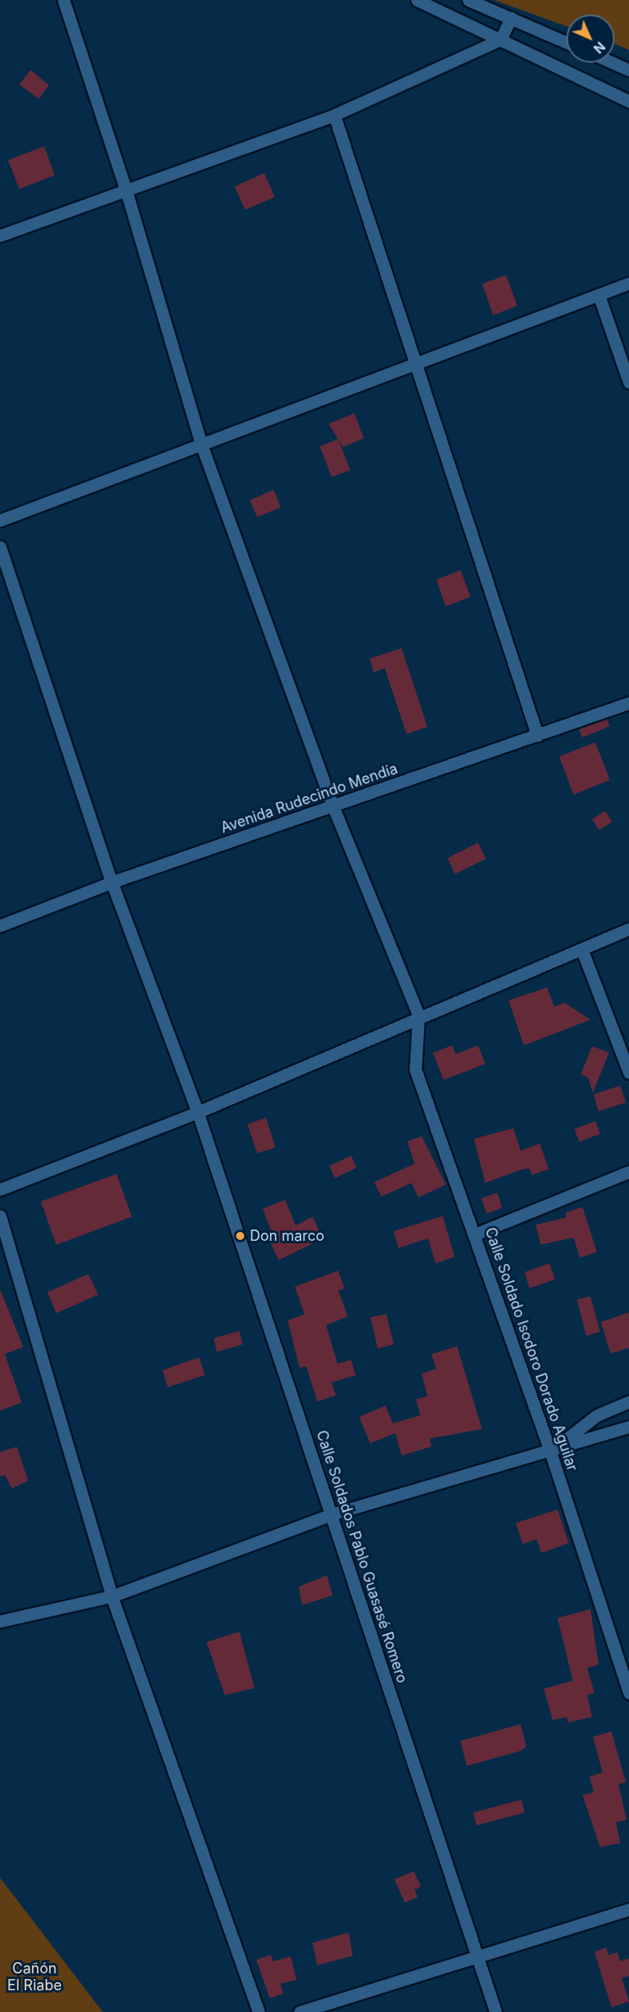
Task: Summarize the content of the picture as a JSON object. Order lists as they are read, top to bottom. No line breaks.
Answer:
{"streets":{"street":["Avenida Rudecindo Mendía","Calle Soldado Isodoro Dorado Aguilar","Calle Soldados Pablo Guasasé Romero"]},"crossings":[["Avenida Rudecindo Mendía","Calle Soldados Pablo Guasasé Romero"]],"parks":["Cañón El Riabe"],"places":["Don marco"],"north":"bottom right"}
